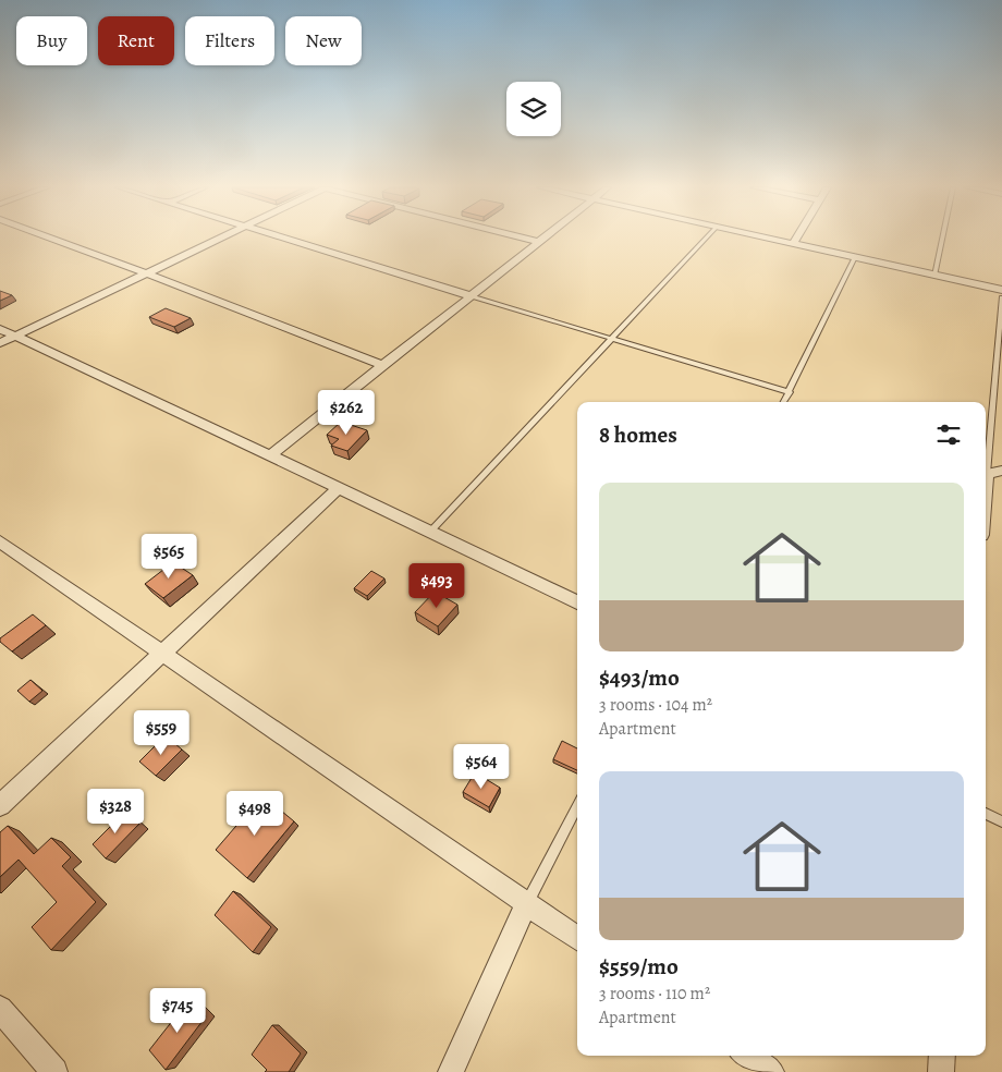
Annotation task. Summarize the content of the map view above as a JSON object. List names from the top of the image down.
{
  "page": {
    "chip": [
      "Buy",
      "Rent",
      "Filters",
      "New"
    ],
    "price": [
      "$262",
      "$565",
      "$493",
      "$559",
      "$564",
      "$328",
      "$498",
      "$745"
    ],
    "heading": "8 homes",
    "list": [
      {
        "name": "$493/mo",
        "note": "3 rooms · 104 m² · Apartment"
      },
      {
        "name": "$559/mo",
        "note": "3 rooms · 110 m² · Apartment"
      }
    ]
  }
}
